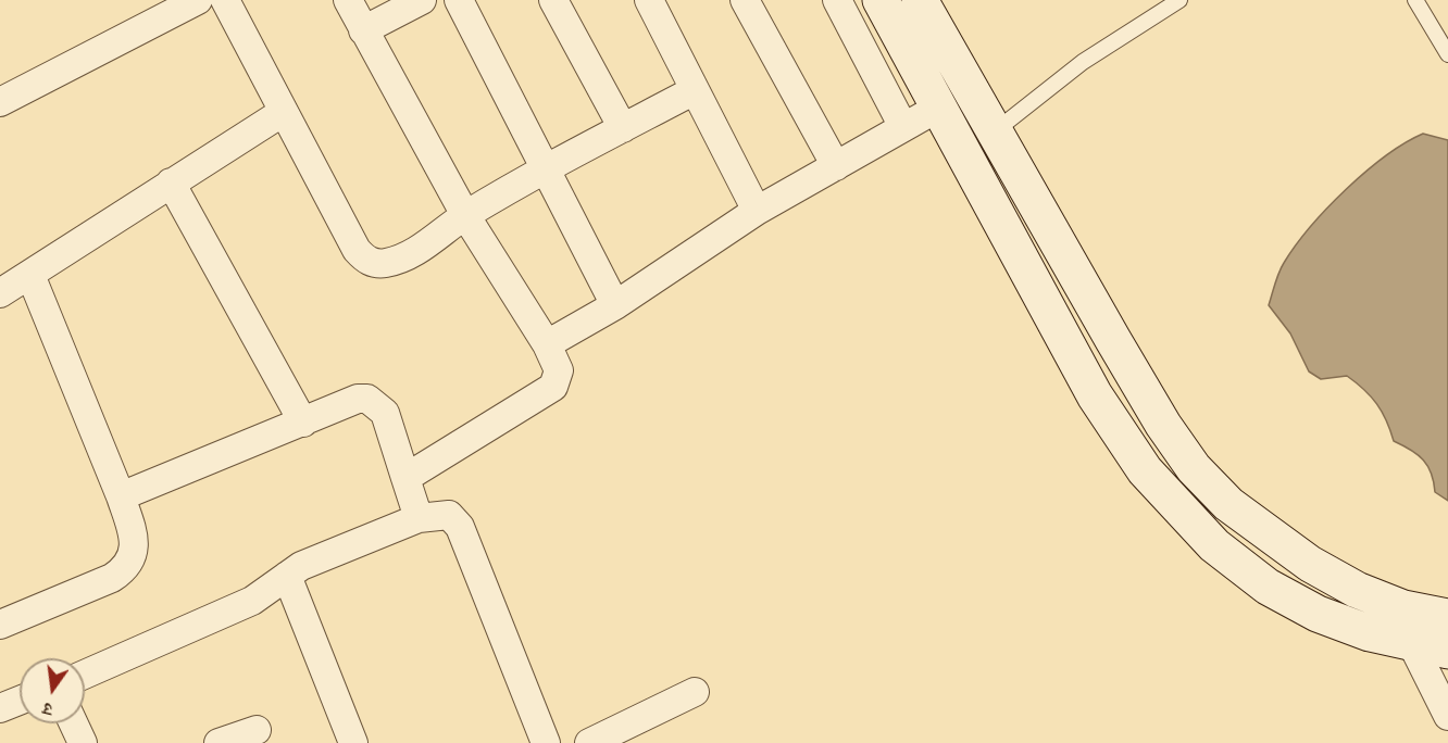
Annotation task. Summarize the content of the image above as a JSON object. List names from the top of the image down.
{
  "north": "bottom"
}
